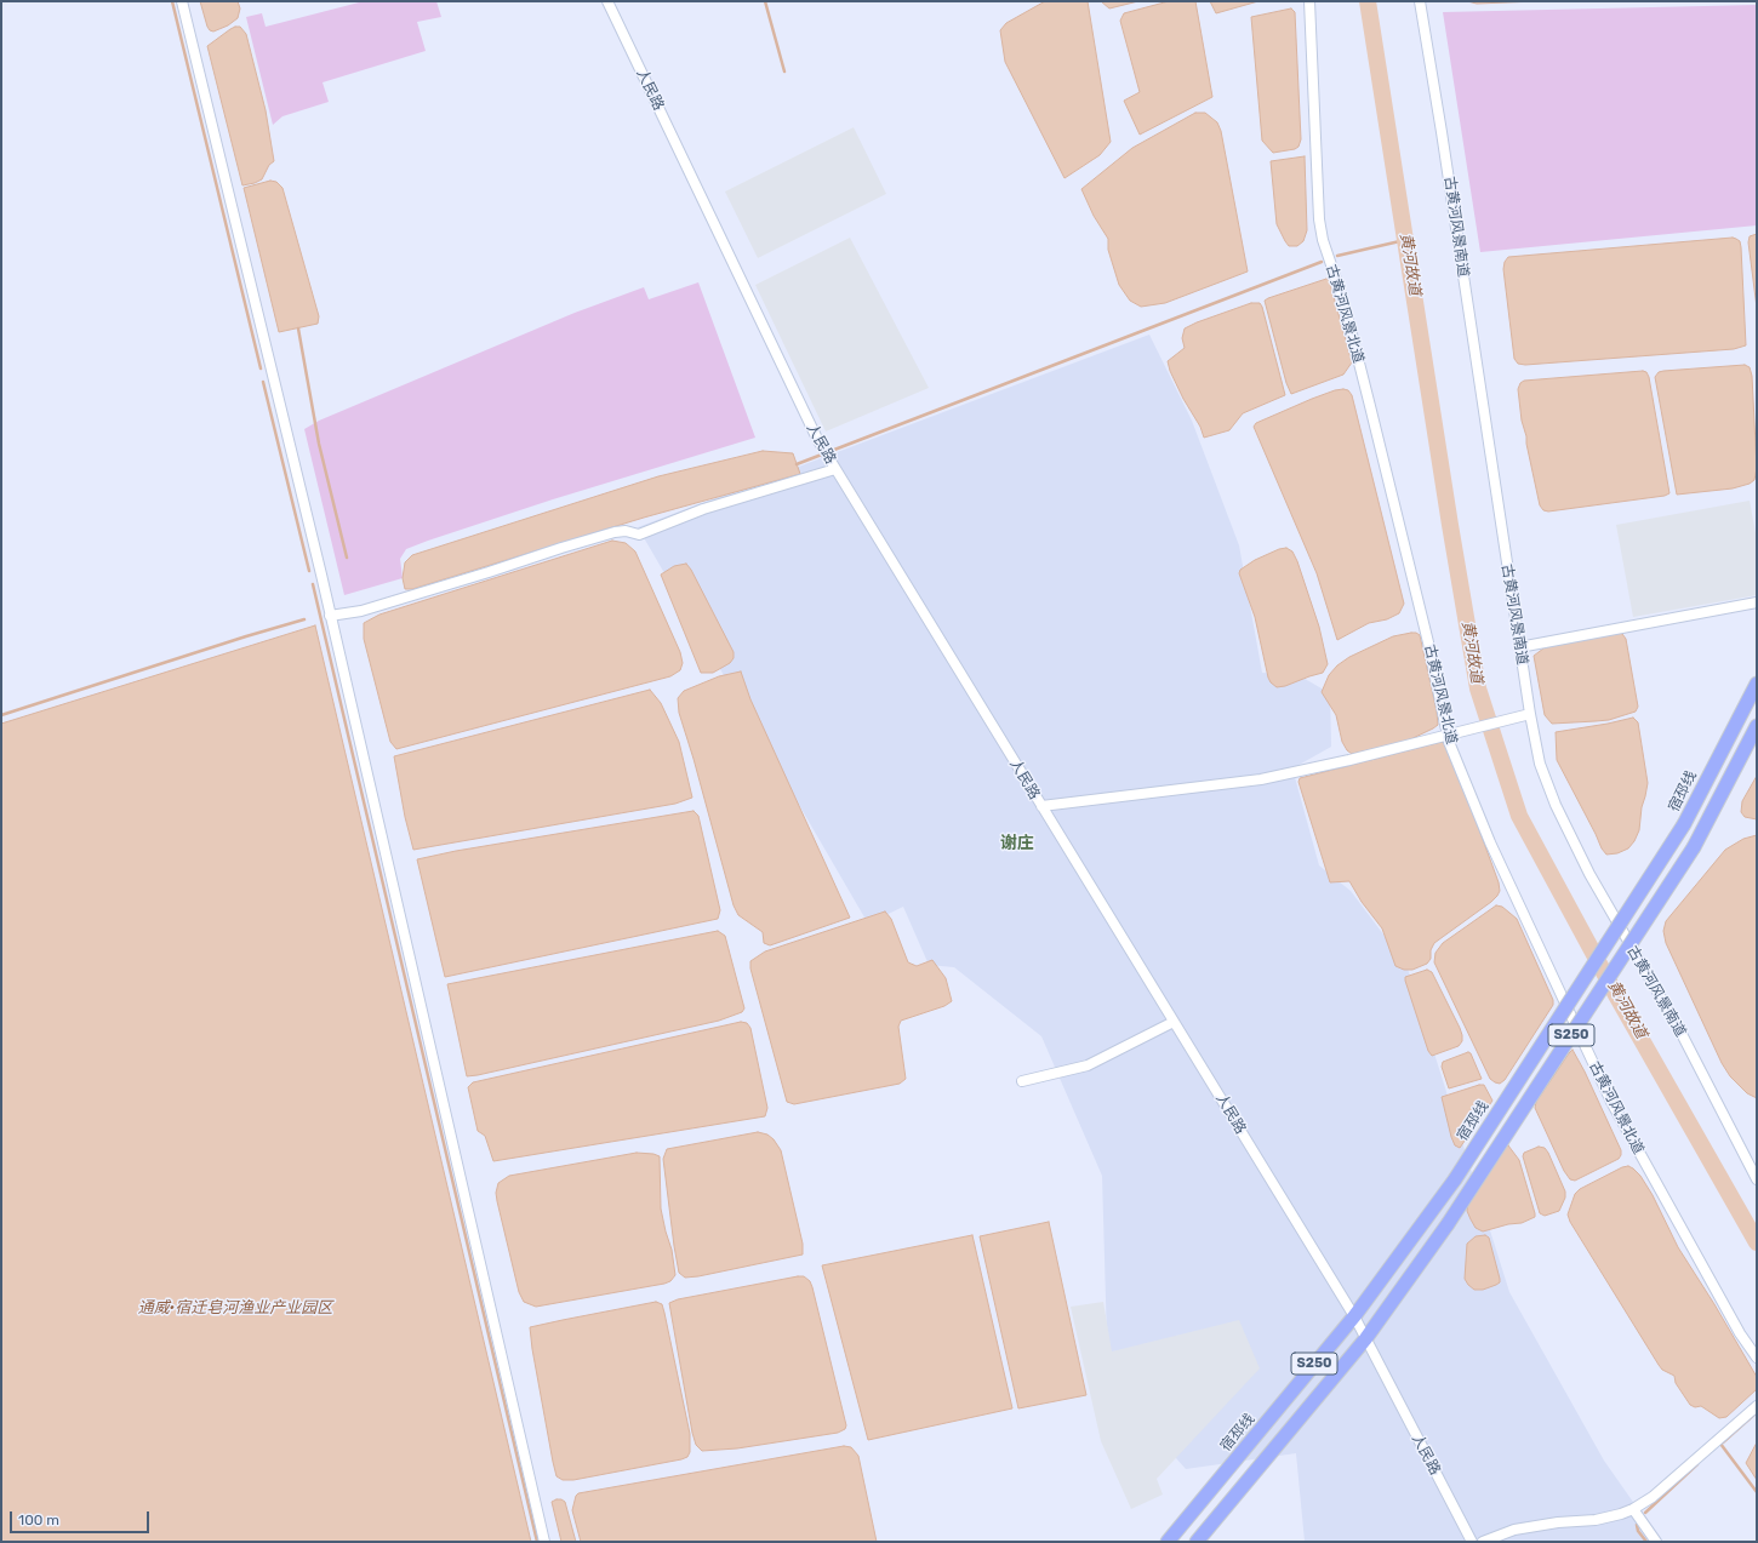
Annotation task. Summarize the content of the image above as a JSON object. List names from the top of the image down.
{
  "streets": {
    "main road": ["宿邳线", "S250"],
    "street": ["人民路", "古黄河风景南道", "古黄河风景北道"]
  },
  "crossings": [
    ["人民路", "宿邳线"],
    ["人民路", "S250"]
  ],
  "districts": ["谢庄"],
  "water": ["黄河故道", "通威·宿迁皂河渔业产业园区"],
  "scale_bar": "100 m"
}
